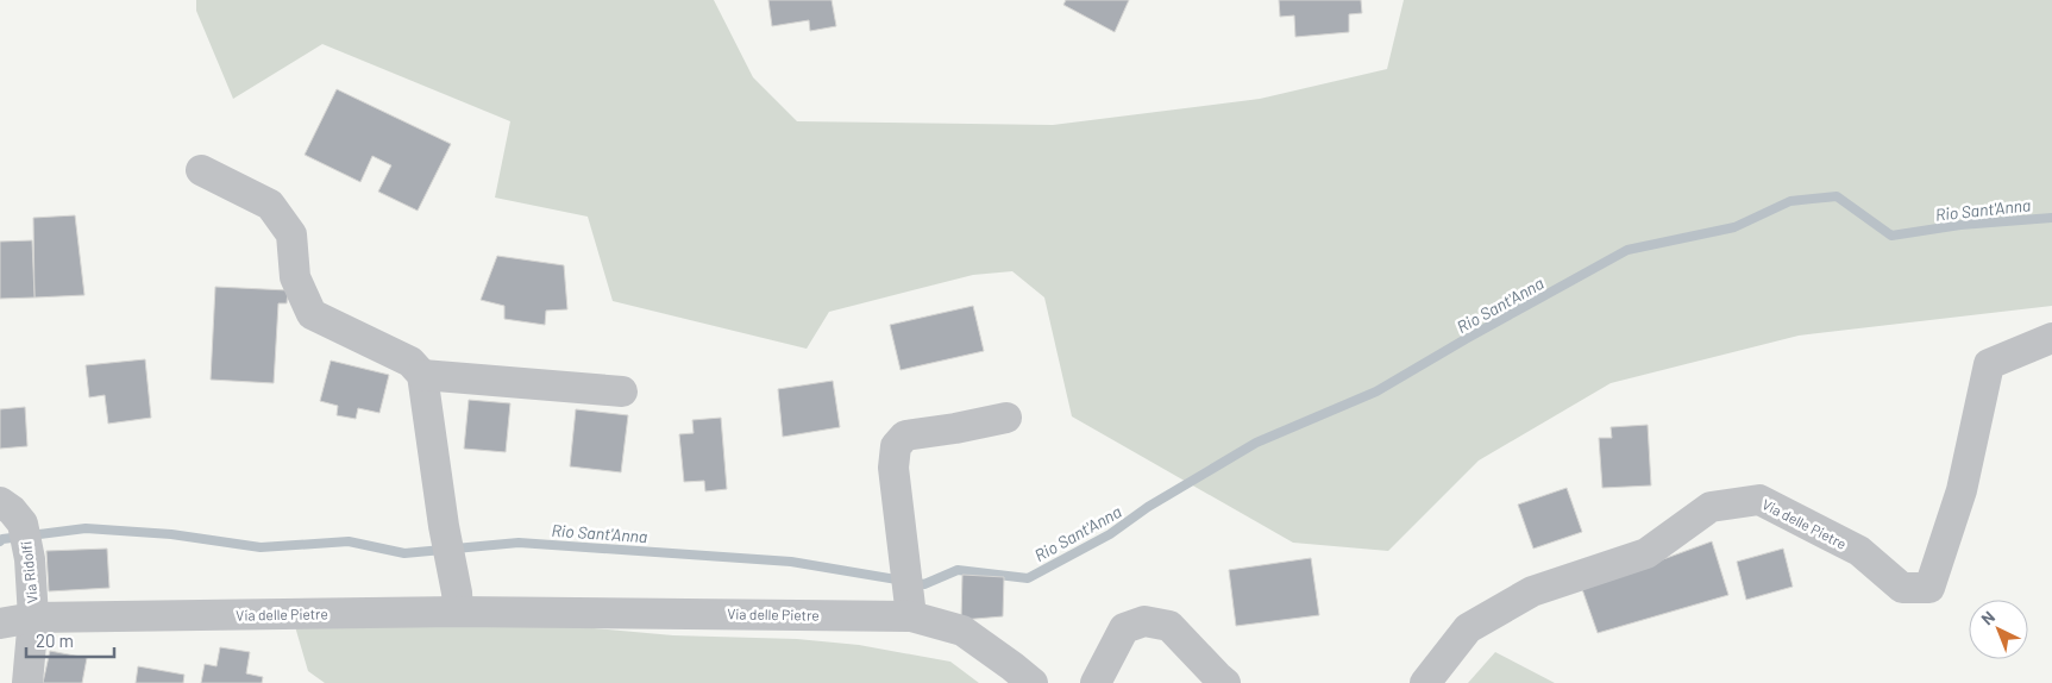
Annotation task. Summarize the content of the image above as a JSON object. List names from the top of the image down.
{
  "streets": {
    "street": ["Via delle Pietre", "Via Ridolfi"]
  },
  "crossings": [
    ["Via delle Pietre", "Via Ridolfi"]
  ],
  "water": ["Rio Sant'Anna"],
  "scale_bar": "20 m",
  "north": "top left"
}
